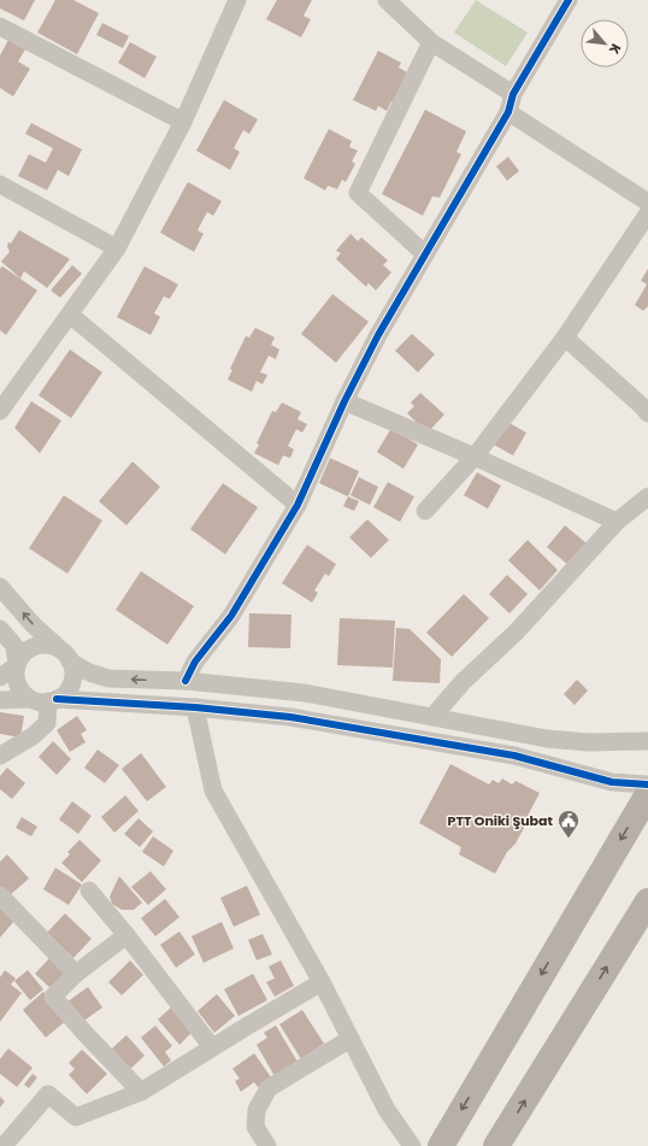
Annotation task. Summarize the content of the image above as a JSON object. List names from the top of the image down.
{
  "places": {
    "public building": ["PTT Oniki Şubat"]
  },
  "north": "bottom right"
}
